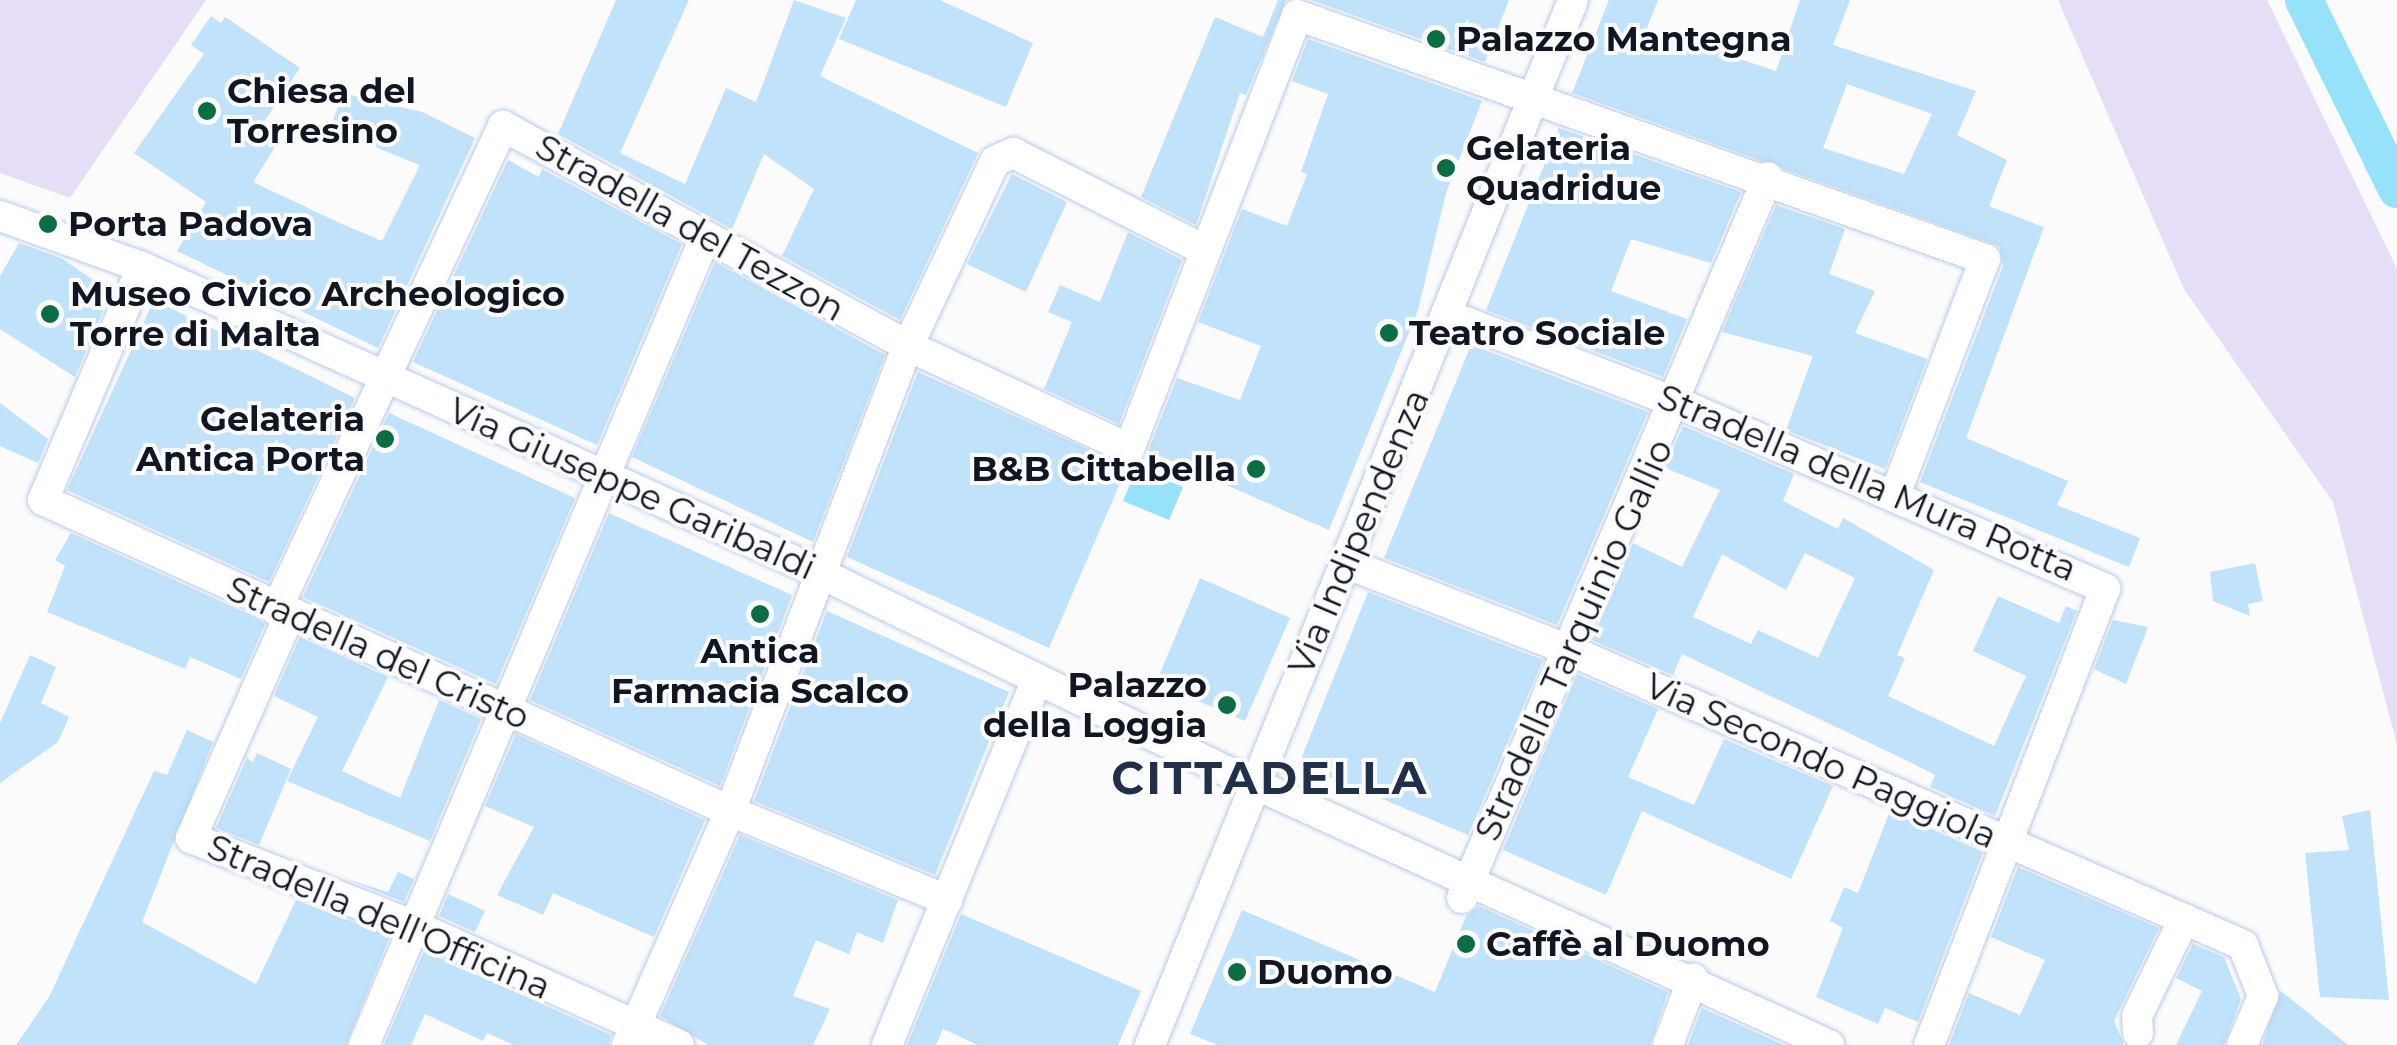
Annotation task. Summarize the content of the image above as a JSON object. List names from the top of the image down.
{
  "streets": {
    "street": [
      "Stradella del Tezzon",
      "Stradella della Mura Rotta",
      "Via Giuseppe Garibaldi",
      "Via Indipendenza",
      "Stradella Tarquinio Gallio",
      "Stradella del Cristo",
      "Via Secondo Paggiola",
      "Stradella dell'Officina"
    ]
  },
  "crossings": [
    ["Stradella del Tezzon", "Via Giuseppe Garibaldi"],
    ["Stradella della Mura Rotta", "Via Indipendenza"],
    ["Stradella della Mura Rotta", "Stradella Tarquinio Gallio"],
    ["Stradella della Mura Rotta", "Via Secondo Paggiola"],
    ["Via Giuseppe Garibaldi", "Via Indipendenza"],
    ["Via Giuseppe Garibaldi", "Stradella Tarquinio Gallio"],
    ["Via Giuseppe Garibaldi", "Stradella del Cristo"],
    ["Via Indipendenza", "Via Secondo Paggiola"],
    ["Stradella Tarquinio Gallio", "Via Secondo Paggiola"],
    ["Stradella del Cristo", "Stradella dell'Officina"]
  ],
  "districts": ["CITTADELLA"],
  "places": [
    "Palazzo Mantegna",
    "Chiesa del Torresino",
    "Gelateria Quadridue",
    "Porta Padova",
    "Museo Civico Archeologico Torre di Malta",
    "Teatro Sociale",
    "Gelateria Antica Porta",
    "B&B Cittabella",
    "Antica Farmacia Scalco",
    "Palazzo della Loggia",
    "Caffè al Duomo",
    "Duomo"
  ]
}
